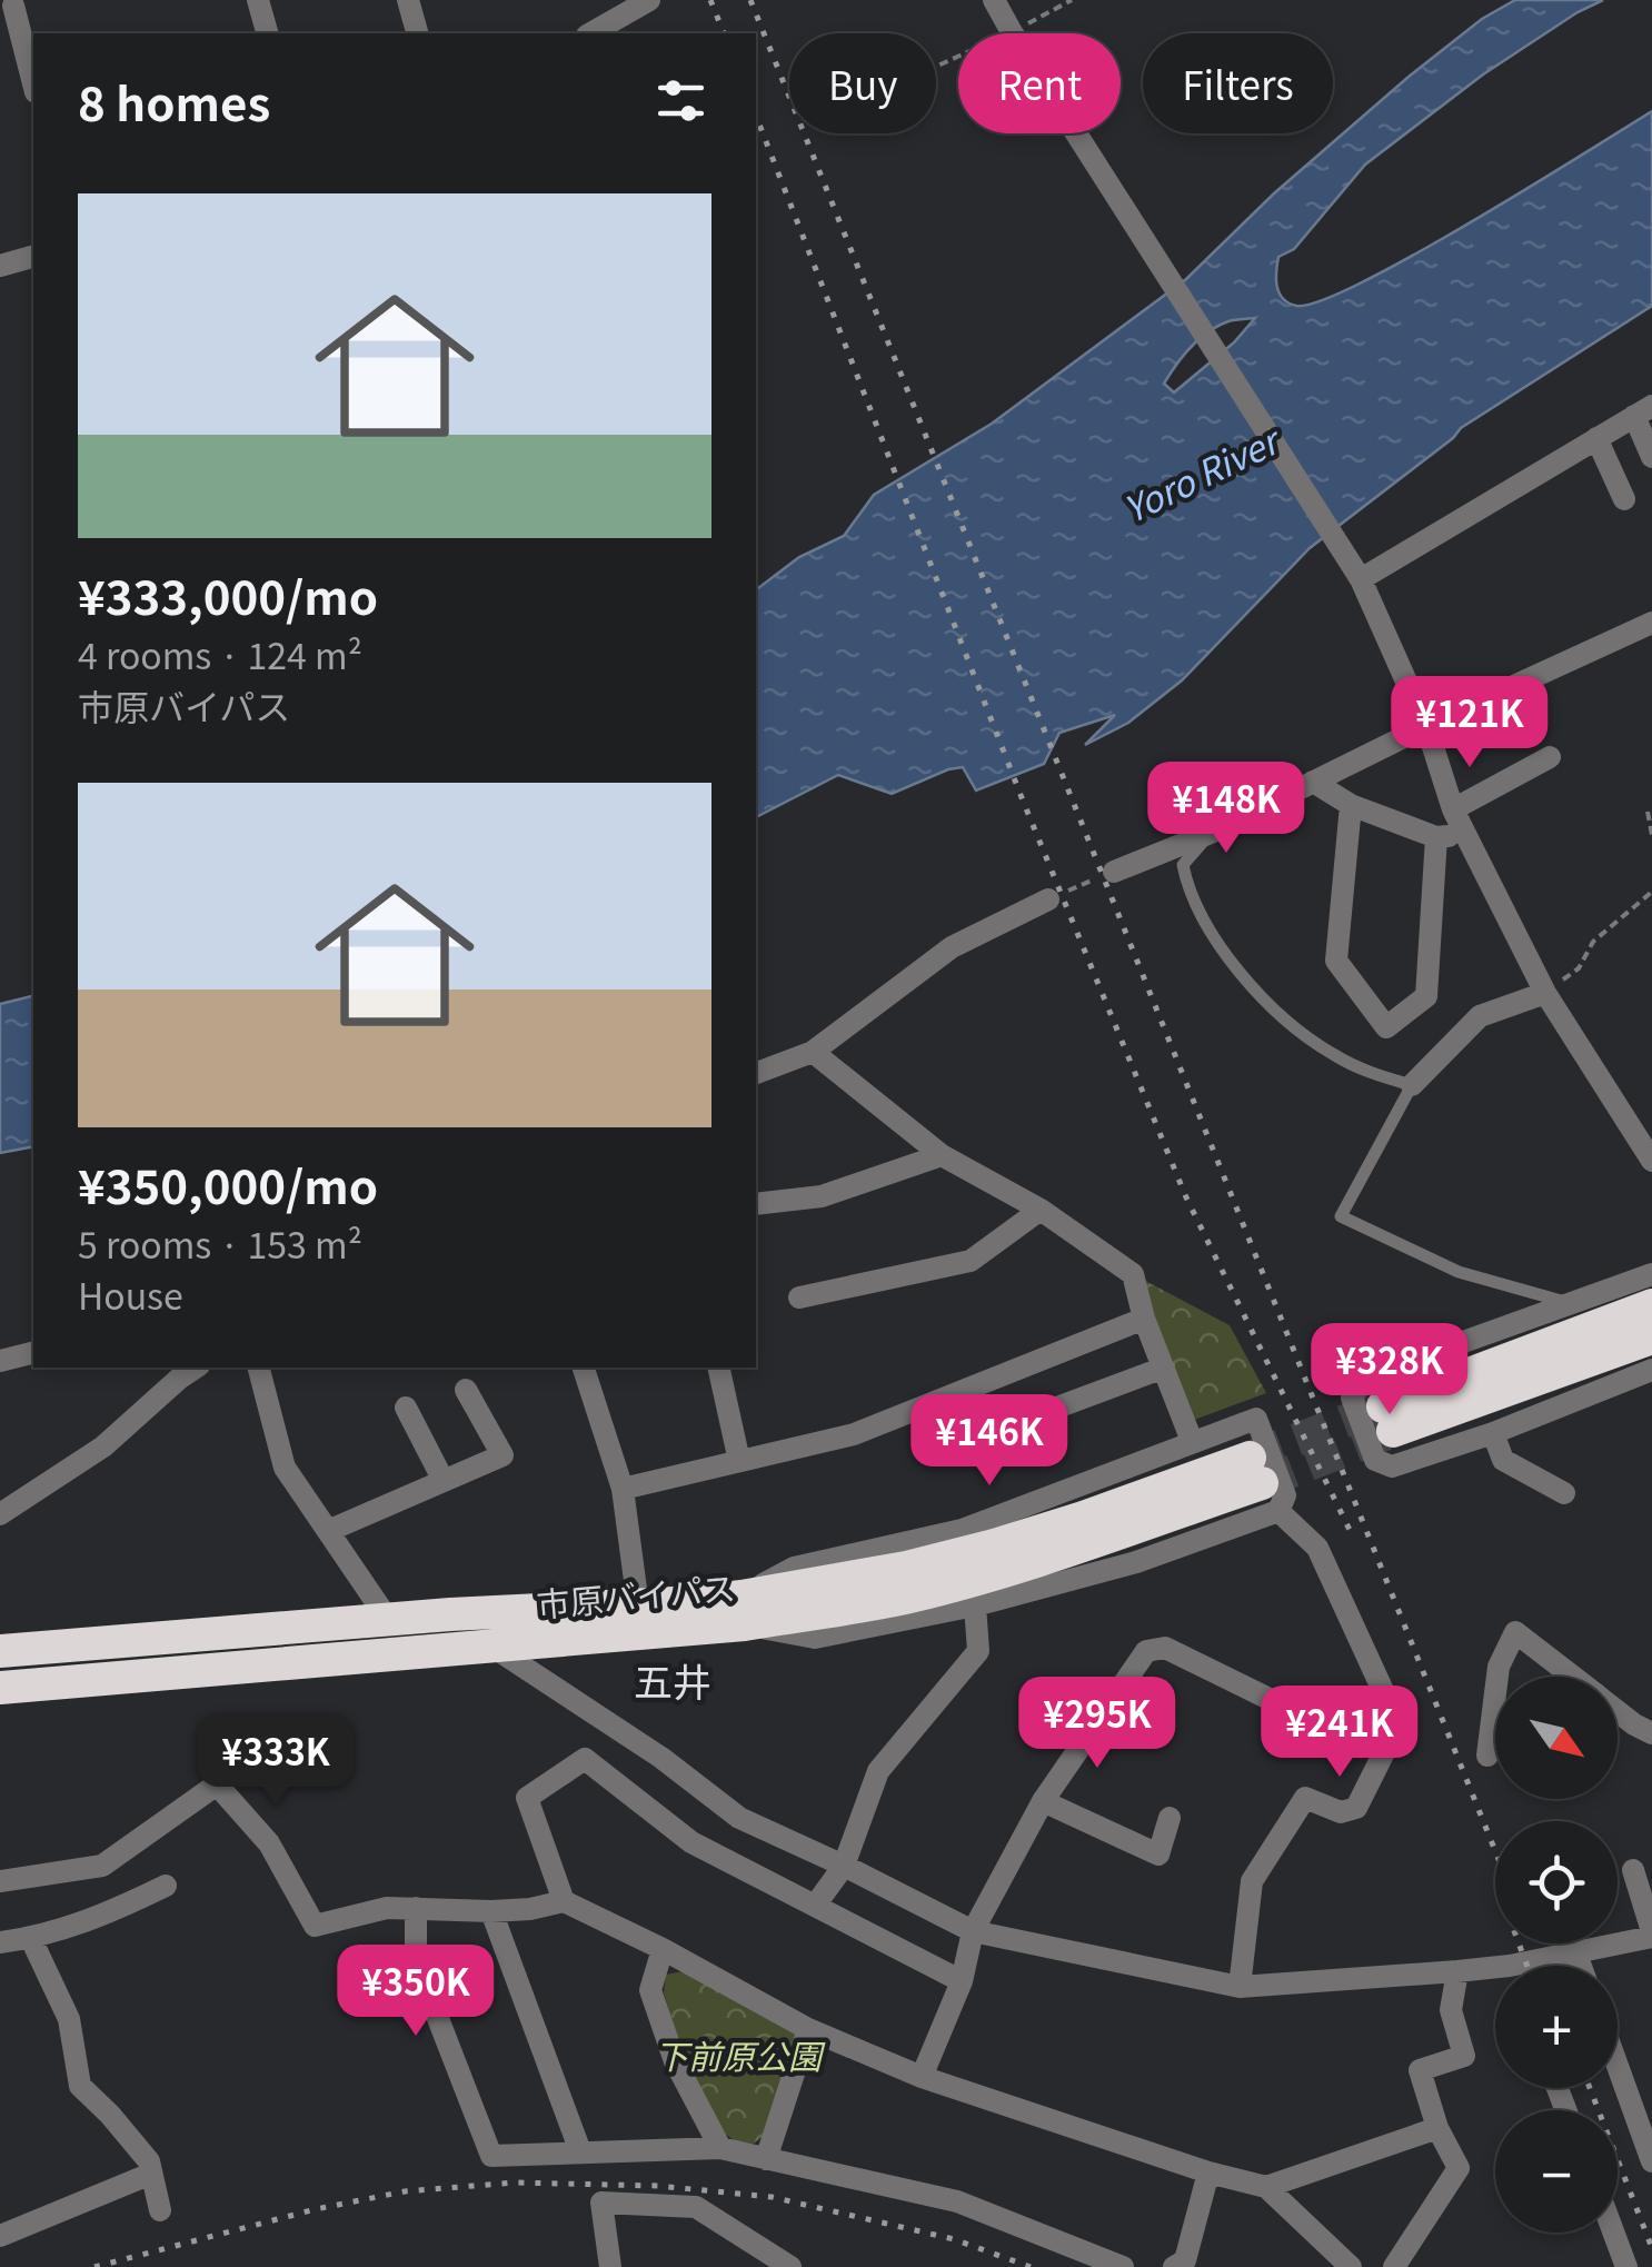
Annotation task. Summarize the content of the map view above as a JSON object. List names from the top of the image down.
{
  "streets": {
    "highway": ["市原バイパス"]
  },
  "districts": ["五井"],
  "water": ["Yoro River"],
  "parks": ["下前原公園"],
  "north": "bottom right",
  "page": {
    "chip": ["Buy", "Rent", "Filters"],
    "heading": "8 homes",
    "list": [
      {
        "name": "¥333,000/mo",
        "note": "4 rooms · 124 m² · 市原バイパス"
      },
      {
        "name": "¥350,000/mo",
        "note": "5 rooms · 153 m² · House"
      }
    ],
    "price": [
      "¥121K",
      "¥148K",
      "¥328K",
      "¥146K",
      "¥295K",
      "¥241K",
      "¥333K",
      "¥350K"
    ],
    "map_buttons": ["+", "−"]
  }
}
